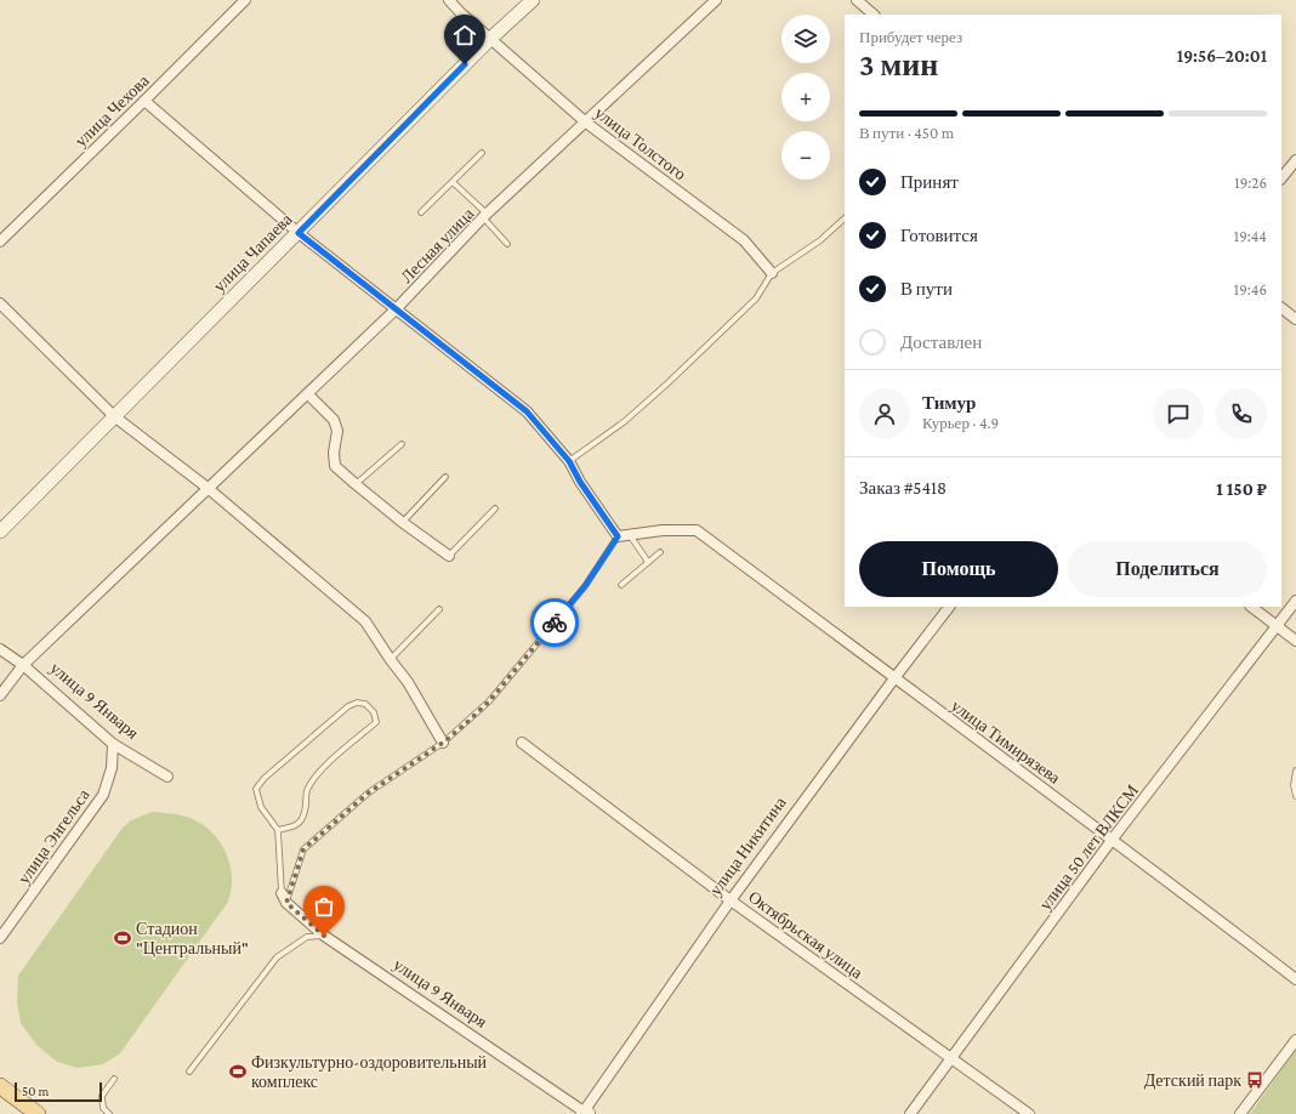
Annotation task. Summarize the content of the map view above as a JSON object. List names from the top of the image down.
{
  "streets": {
    "street": [
      "улица Чехова",
      "улица Толстого",
      "Лесная улица",
      "улица Чапаева",
      "улица 9 Января",
      "улица Тимирязева",
      "улица Энгельса",
      "улица Никитина",
      "улица 50 лет ВЛКСМ",
      "Октябрьская улица"
    ]
  },
  "crossings": [
    ["улица Толстого", "Лесная улица"],
    ["улица Толстого", "улица Чапаева"],
    ["Лесная улица", "улица 9 Января"],
    ["улица 9 Января", "улица Энгельса"],
    ["улица 9 Января", "улица Никитина"],
    ["улица Тимирязева", "улица Никитина"],
    ["улица Тимирязева", "улица 50 лет ВЛКСМ"],
    ["улица Никитина", "Октябрьская улица"],
    ["улица 50 лет ВЛКСМ", "Октябрьская улица"]
  ],
  "places": {
    "sports": ["Стадион \"Центральный\"", "Физкультурно-оздоровительный комплекс"],
    "bus stop": ["Детский парк"]
  },
  "scale_bar": "50 m",
  "page": {
    "map_buttons": ["+", "−"],
    "heading": ["3 мин", "Прибудет через", "19:56–20:01"],
    "panel": [
      "Тимур",
      "Курьер · 4.9",
      "Заказ #5418",
      "1 150 ₽"
    ],
    "bar": "В пути · 450 m",
    "list": [
      ["Принят", "19:26"],
      ["Готовится", "19:44"],
      ["В пути", "19:46"],
      "Доставлен"
    ],
    "buttons": ["Помощь", "Поделиться"],
    "scale": "50 m"
  }
}
